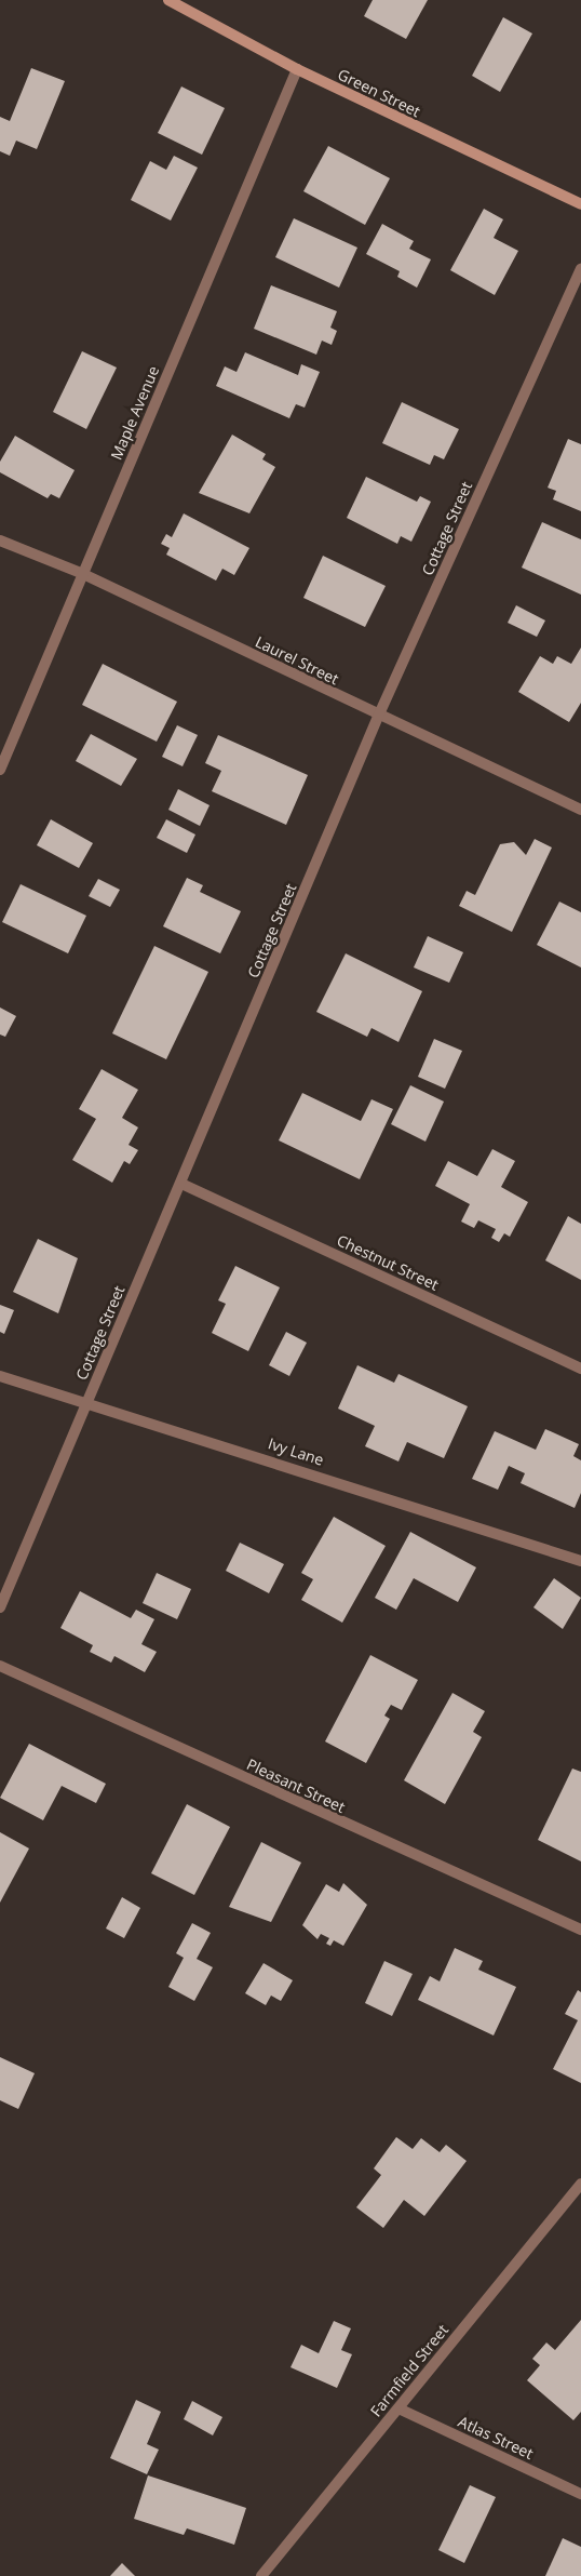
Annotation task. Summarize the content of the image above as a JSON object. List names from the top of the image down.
{
  "streets": {
    "main road": ["Green Street"],
    "street": [
      "Maple Avenue",
      "Cottage Street",
      "Laurel Street",
      "Chestnut Street",
      "Ivy Lane",
      "Pleasant Street",
      "Farmfield Street",
      "Atlas Street"
    ]
  },
  "crossings": [
    ["Green Street", "Maple Avenue"],
    ["Maple Avenue", "Laurel Street"],
    ["Cottage Street", "Laurel Street"],
    ["Cottage Street", "Chestnut Street"],
    ["Cottage Street", "Ivy Lane"],
    ["Farmfield Street", "Atlas Street"]
  ]
}
